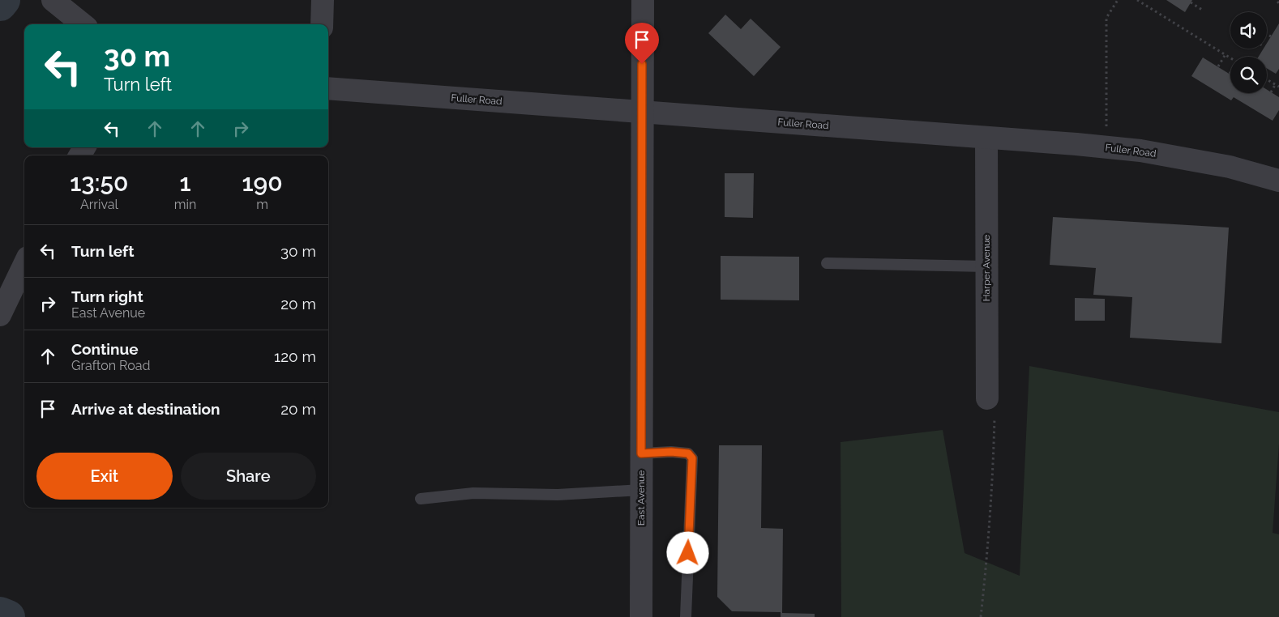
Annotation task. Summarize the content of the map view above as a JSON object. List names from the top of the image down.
{
  "streets": {
    "street": ["Fuller Road", "Harper Avenue", "East Avenue"]
  },
  "crossings": [
    ["Fuller Road", "Harper Avenue"],
    ["Fuller Road", "East Avenue"]
  ],
  "page": {
    "turn": ["30 m", "Turn left"],
    "eta": [
      "13:50",
      "Arrival",
      "1",
      "min",
      "190",
      "m"
    ],
    "list": [
      {
        "name": "Turn left",
        "value": "30 m"
      },
      {
        "name": "Turn right",
        "note": "East Avenue",
        "value": "20 m"
      },
      {
        "name": "Continue",
        "note": "Grafton Road",
        "value": "120 m"
      },
      {
        "name": "Arrive at destination",
        "value": "20 m"
      }
    ],
    "buttons": ["Exit", "Share"]
  }
}
